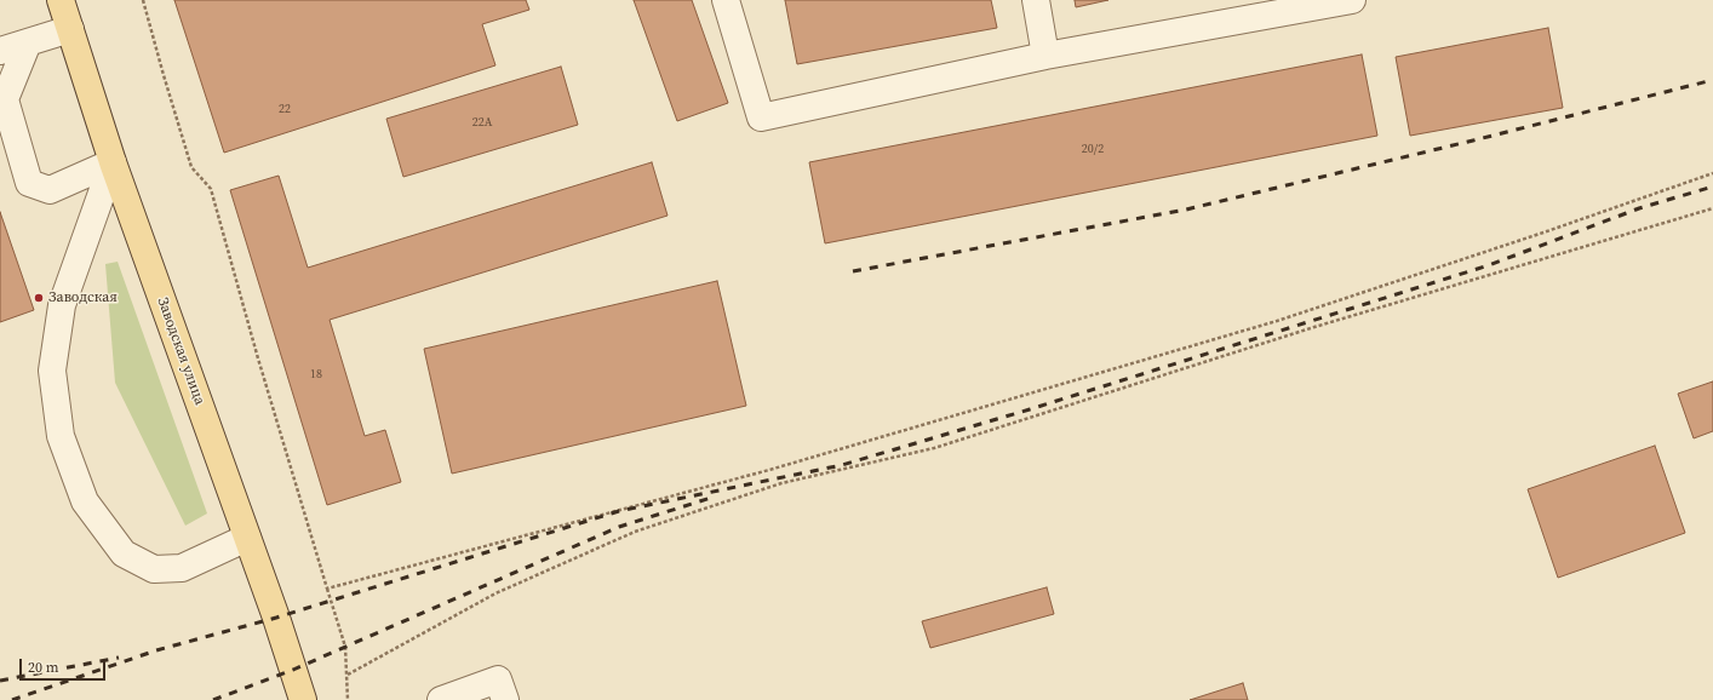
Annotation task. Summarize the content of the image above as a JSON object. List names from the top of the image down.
{
  "streets": {
    "main road": ["Заводская улица"]
  },
  "places": ["Заводская"],
  "house_numbers": [
    "22",
    "22А",
    "20/2",
    "18"
  ],
  "scale_bar": "20 m"
}
